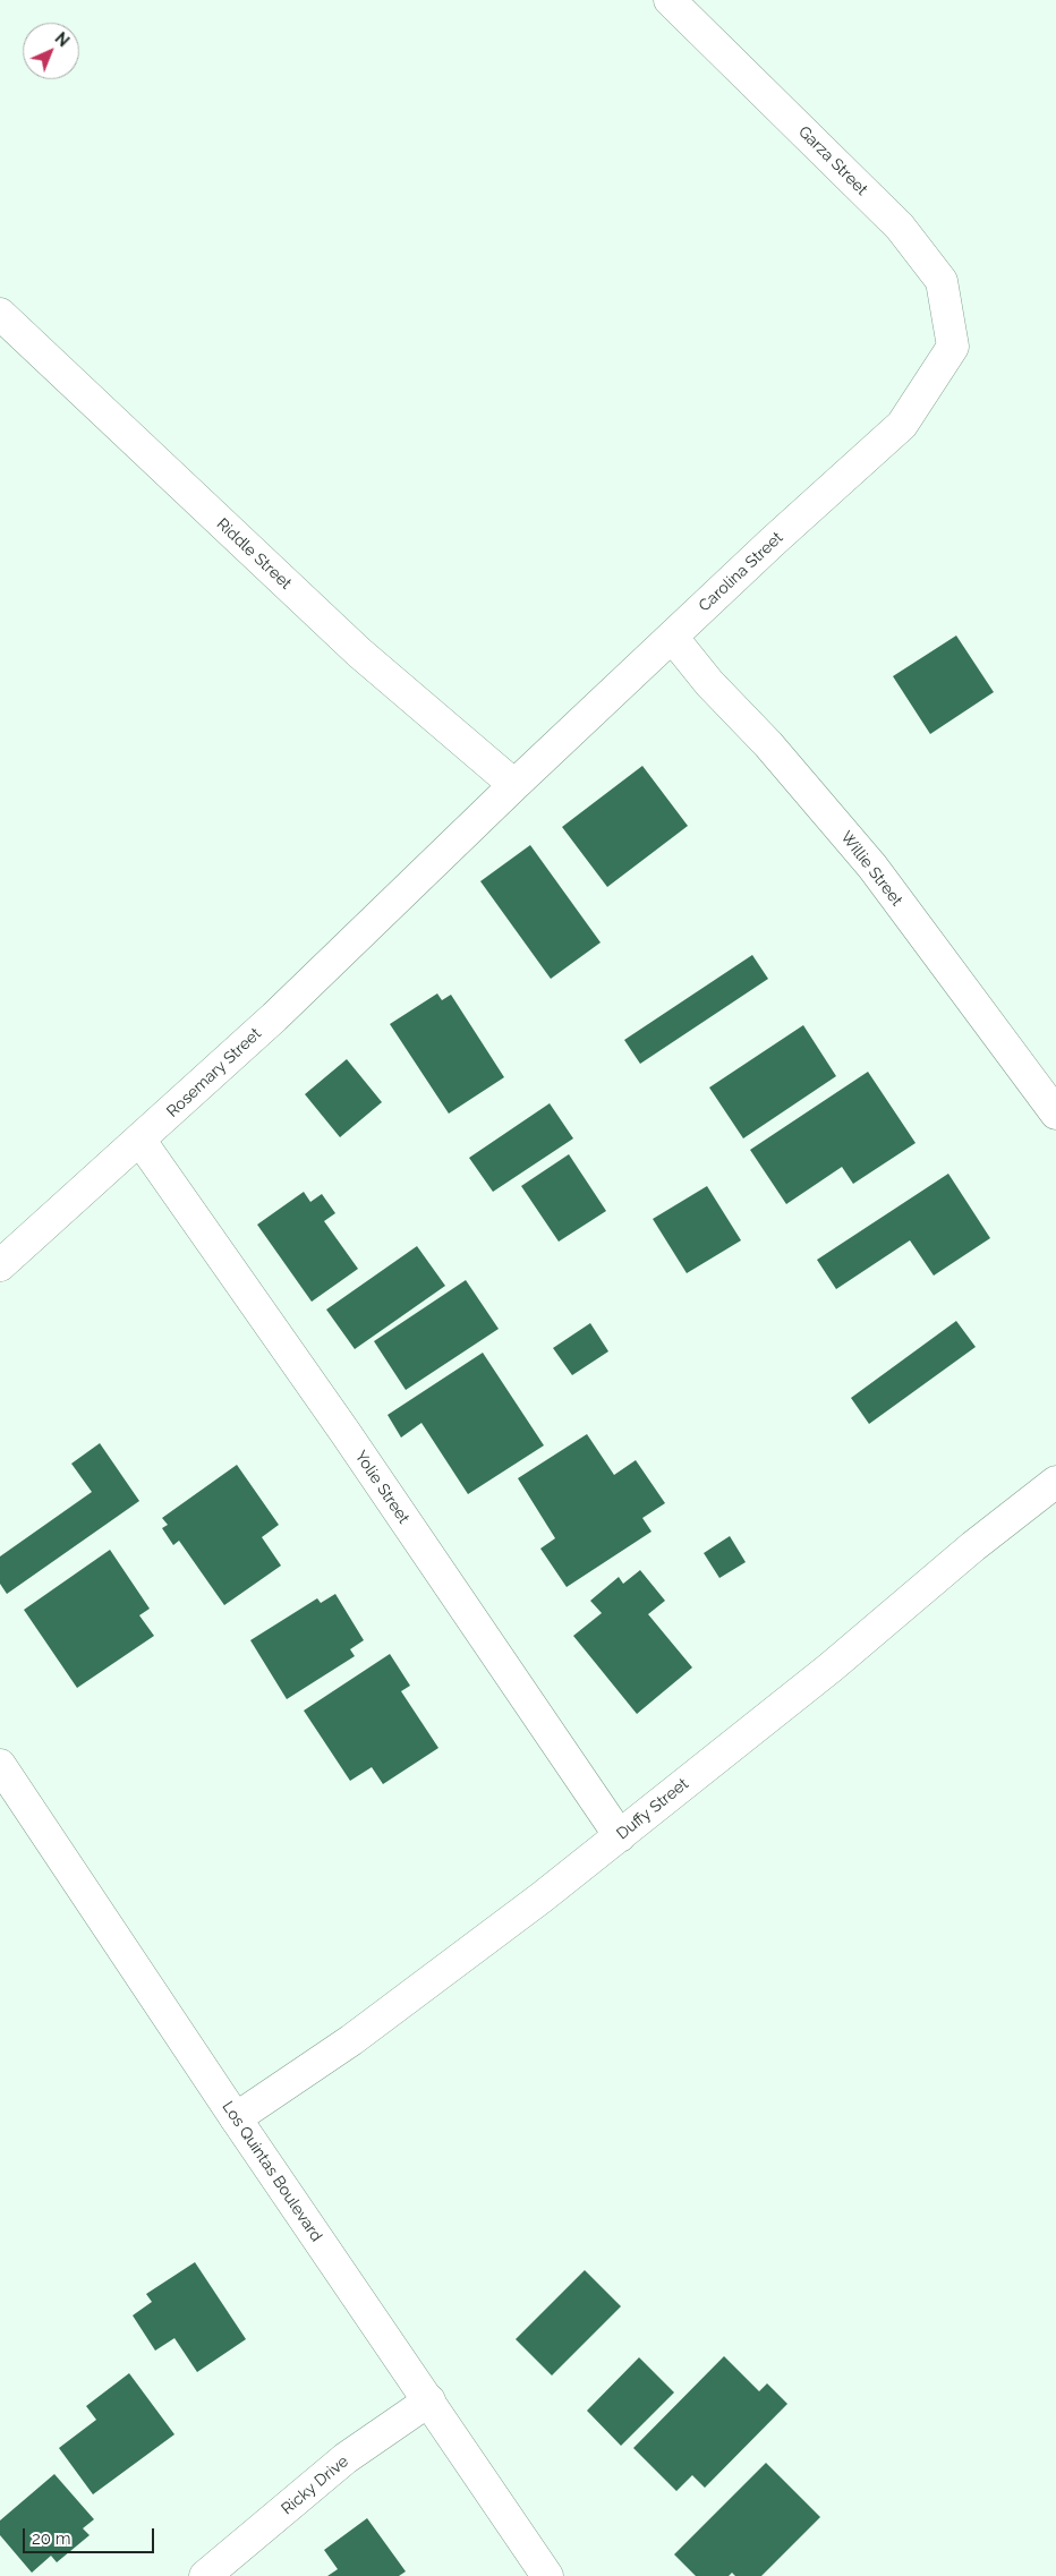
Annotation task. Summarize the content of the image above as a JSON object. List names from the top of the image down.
{
  "streets": {
    "street": [
      "Garza Street",
      "Riddle Street",
      "Carolina Street",
      "Willie Street",
      "Rosemary Street",
      "Yolie Street",
      "Duffy Street",
      "Los Quintas Boulevard",
      "Ricky Drive"
    ]
  },
  "crossings": [
    ["Garza Street", "Carolina Street"],
    ["Riddle Street", "Carolina Street"],
    ["Riddle Street", "Rosemary Street"],
    ["Carolina Street", "Willie Street"],
    ["Carolina Street", "Rosemary Street"],
    ["Rosemary Street", "Yolie Street"],
    ["Yolie Street", "Duffy Street"],
    ["Duffy Street", "Los Quintas Boulevard"],
    ["Los Quintas Boulevard", "Ricky Drive"]
  ],
  "scale_bar": "20 m",
  "north": "top right"
}
